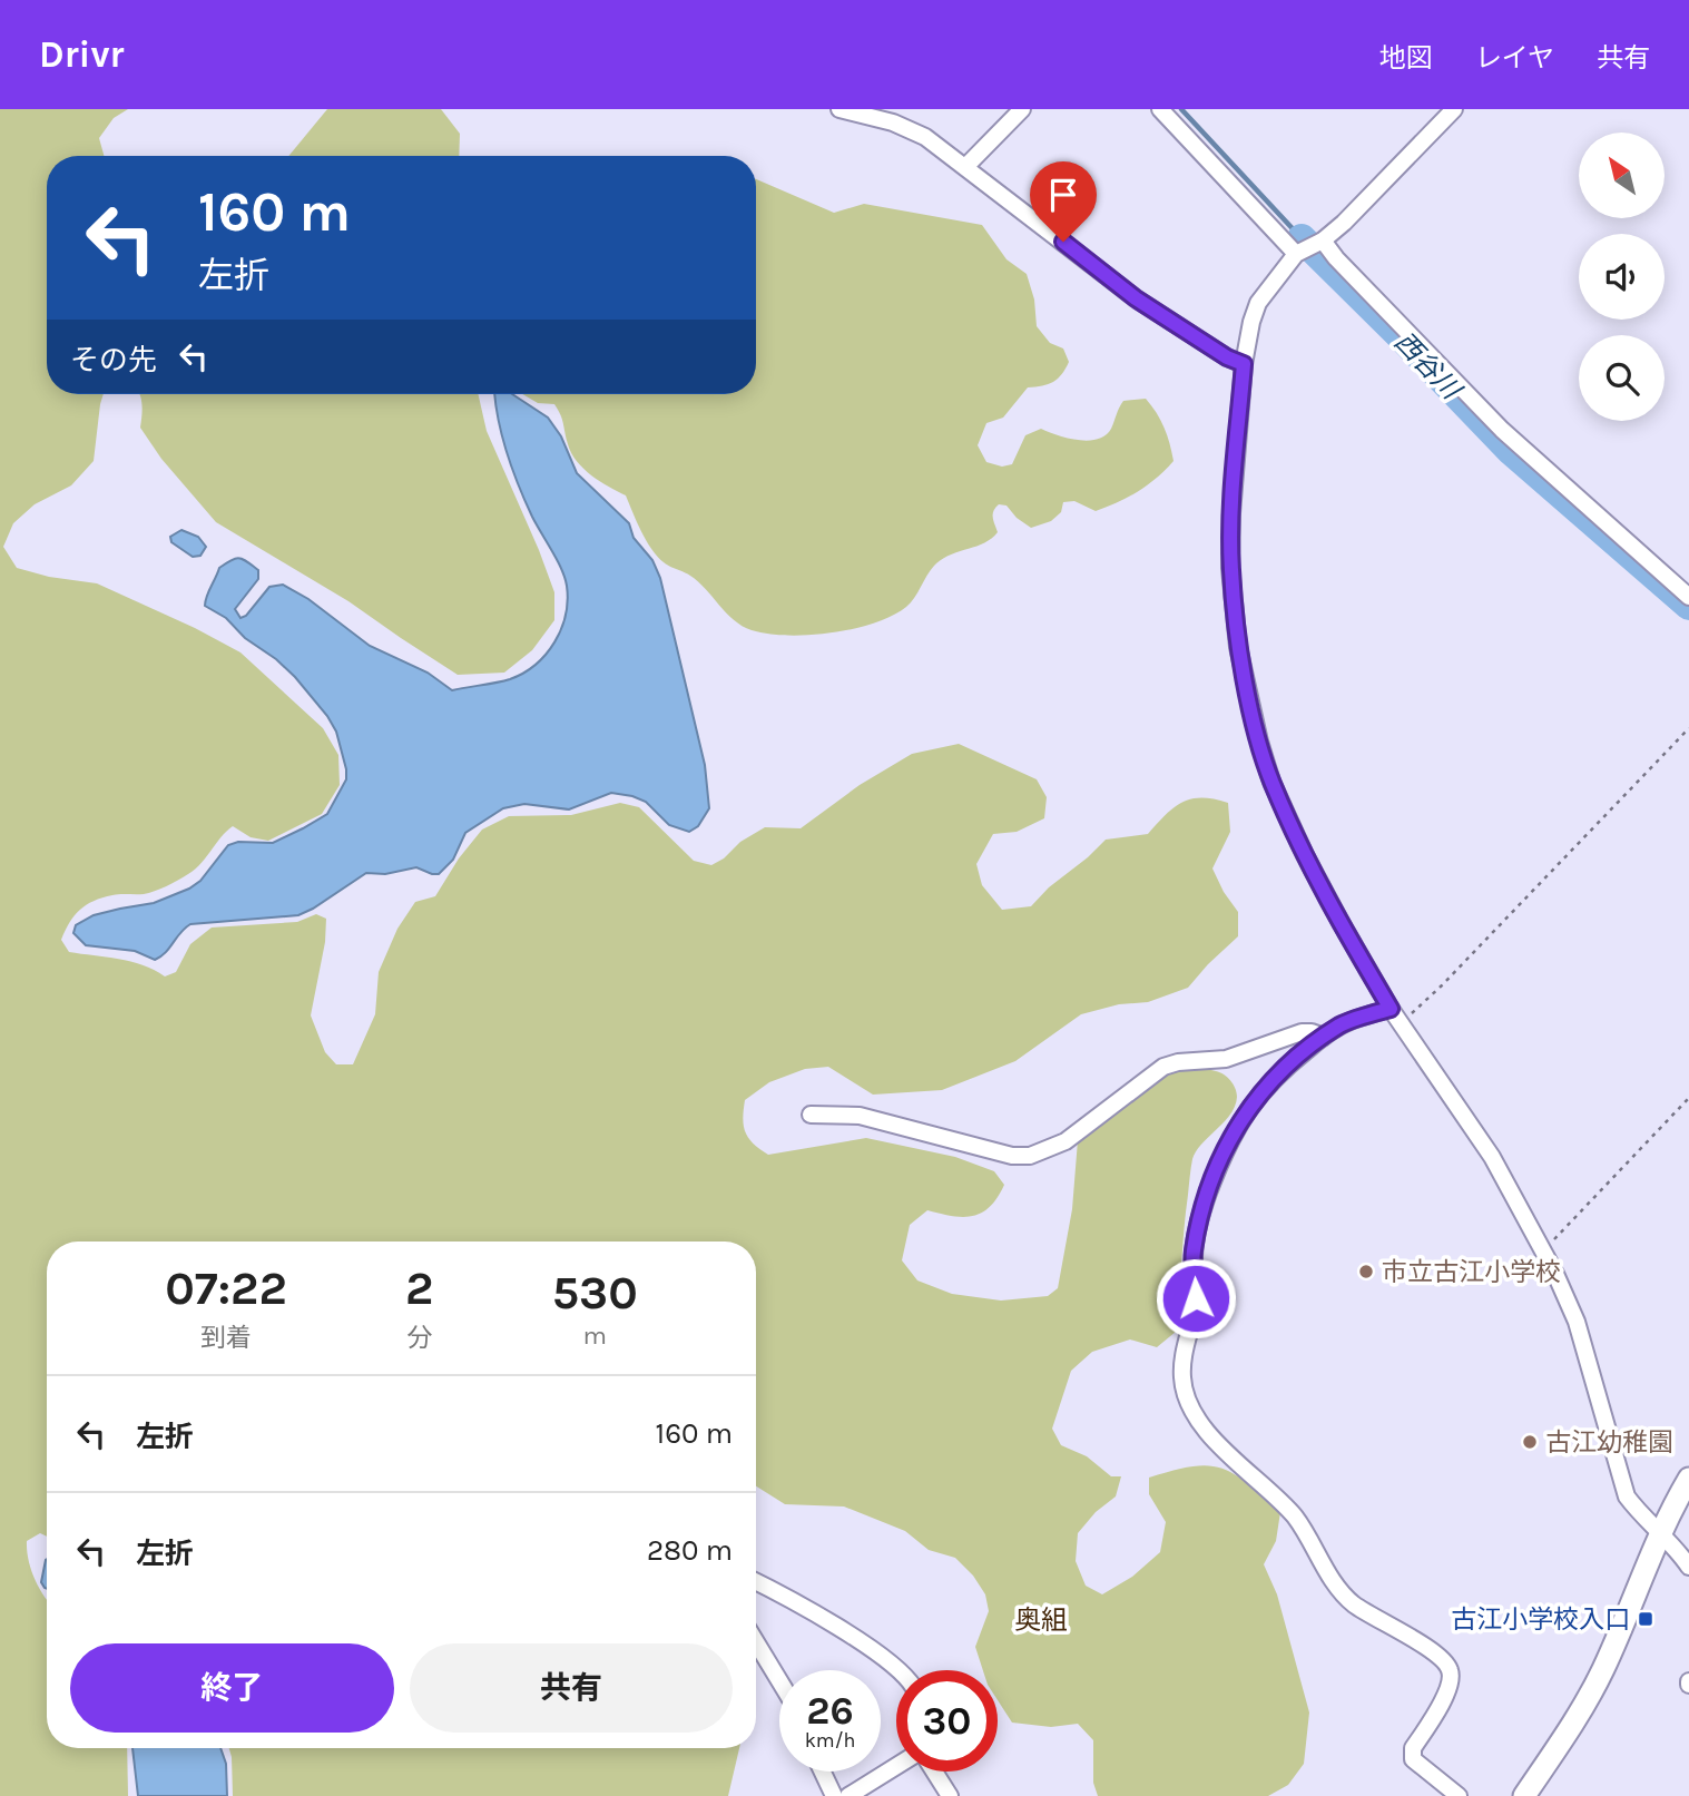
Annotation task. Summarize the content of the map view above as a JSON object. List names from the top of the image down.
{
  "districts": ["奥組"],
  "water": ["西谷川"],
  "places": {
    "other": ["市立古江小学校", "古江幼稚園"],
    "transit": ["古江小学校入口"]
  },
  "north": "top left",
  "page": {
    "header": "Drivr",
    "nav": ["地図", "レイヤ", "共有"],
    "turn": ["160 m", "左折"],
    "then": "その先",
    "eta": [
      "07:22",
      "到着",
      "2",
      "分",
      "530",
      "m"
    ],
    "list": [
      {
        "name": "左折",
        "value": "160 m"
      },
      {
        "name": "左折",
        "value": "280 m"
      }
    ],
    "buttons": ["終了", "共有"],
    "speed": "26 km/h",
    "limit": "30"
  }
}
